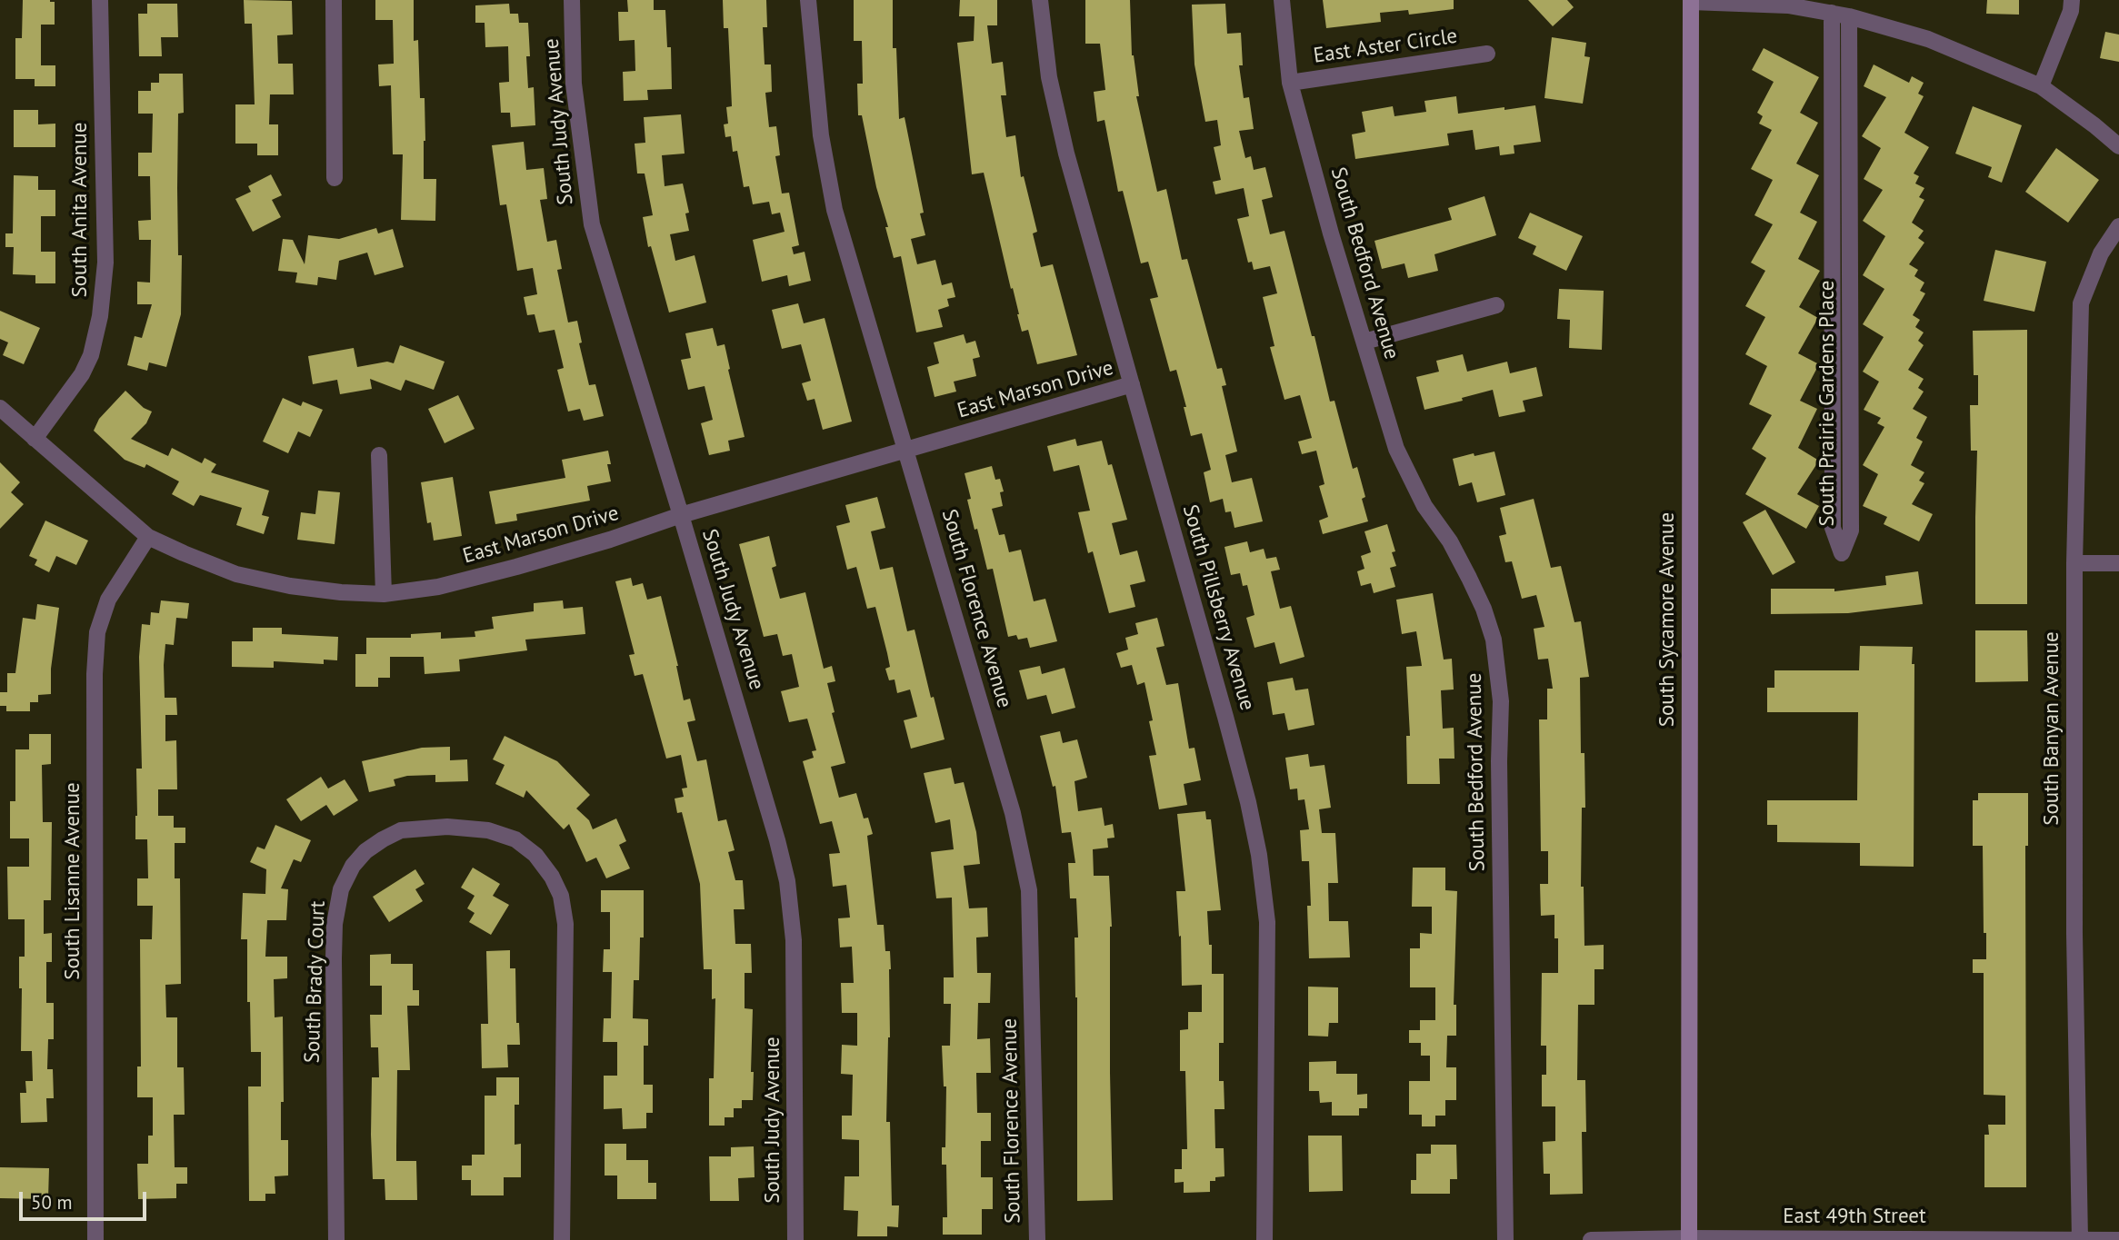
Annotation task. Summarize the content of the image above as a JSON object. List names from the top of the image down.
{
  "streets": {
    "main road": ["South Sycamore Avenue"],
    "street": [
      "East Aster Circle",
      "South Judy Avenue",
      "South Anita Avenue",
      "South Bedford Avenue",
      "East Marson Drive",
      "South Prairie Gardens Place",
      "South Pillsberry Avenue",
      "South Florence Avenue",
      "South Banyan Avenue",
      "South Lisanne Avenue",
      "South Brady Court",
      "East 49th Street"
    ]
  },
  "crossings": [
    ["East Aster Circle", "South Bedford Avenue"],
    ["South Judy Avenue", "East Marson Drive"],
    ["South Anita Avenue", "East Marson Drive"],
    ["East Marson Drive", "South Pillsberry Avenue"],
    ["East Marson Drive", "South Florence Avenue"],
    ["East Marson Drive", "South Lisanne Avenue"],
    ["South Sycamore Avenue", "East 49th Street"],
    ["South Banyan Avenue", "East 49th Street"]
  ],
  "scale_bar": "50 m"
}
